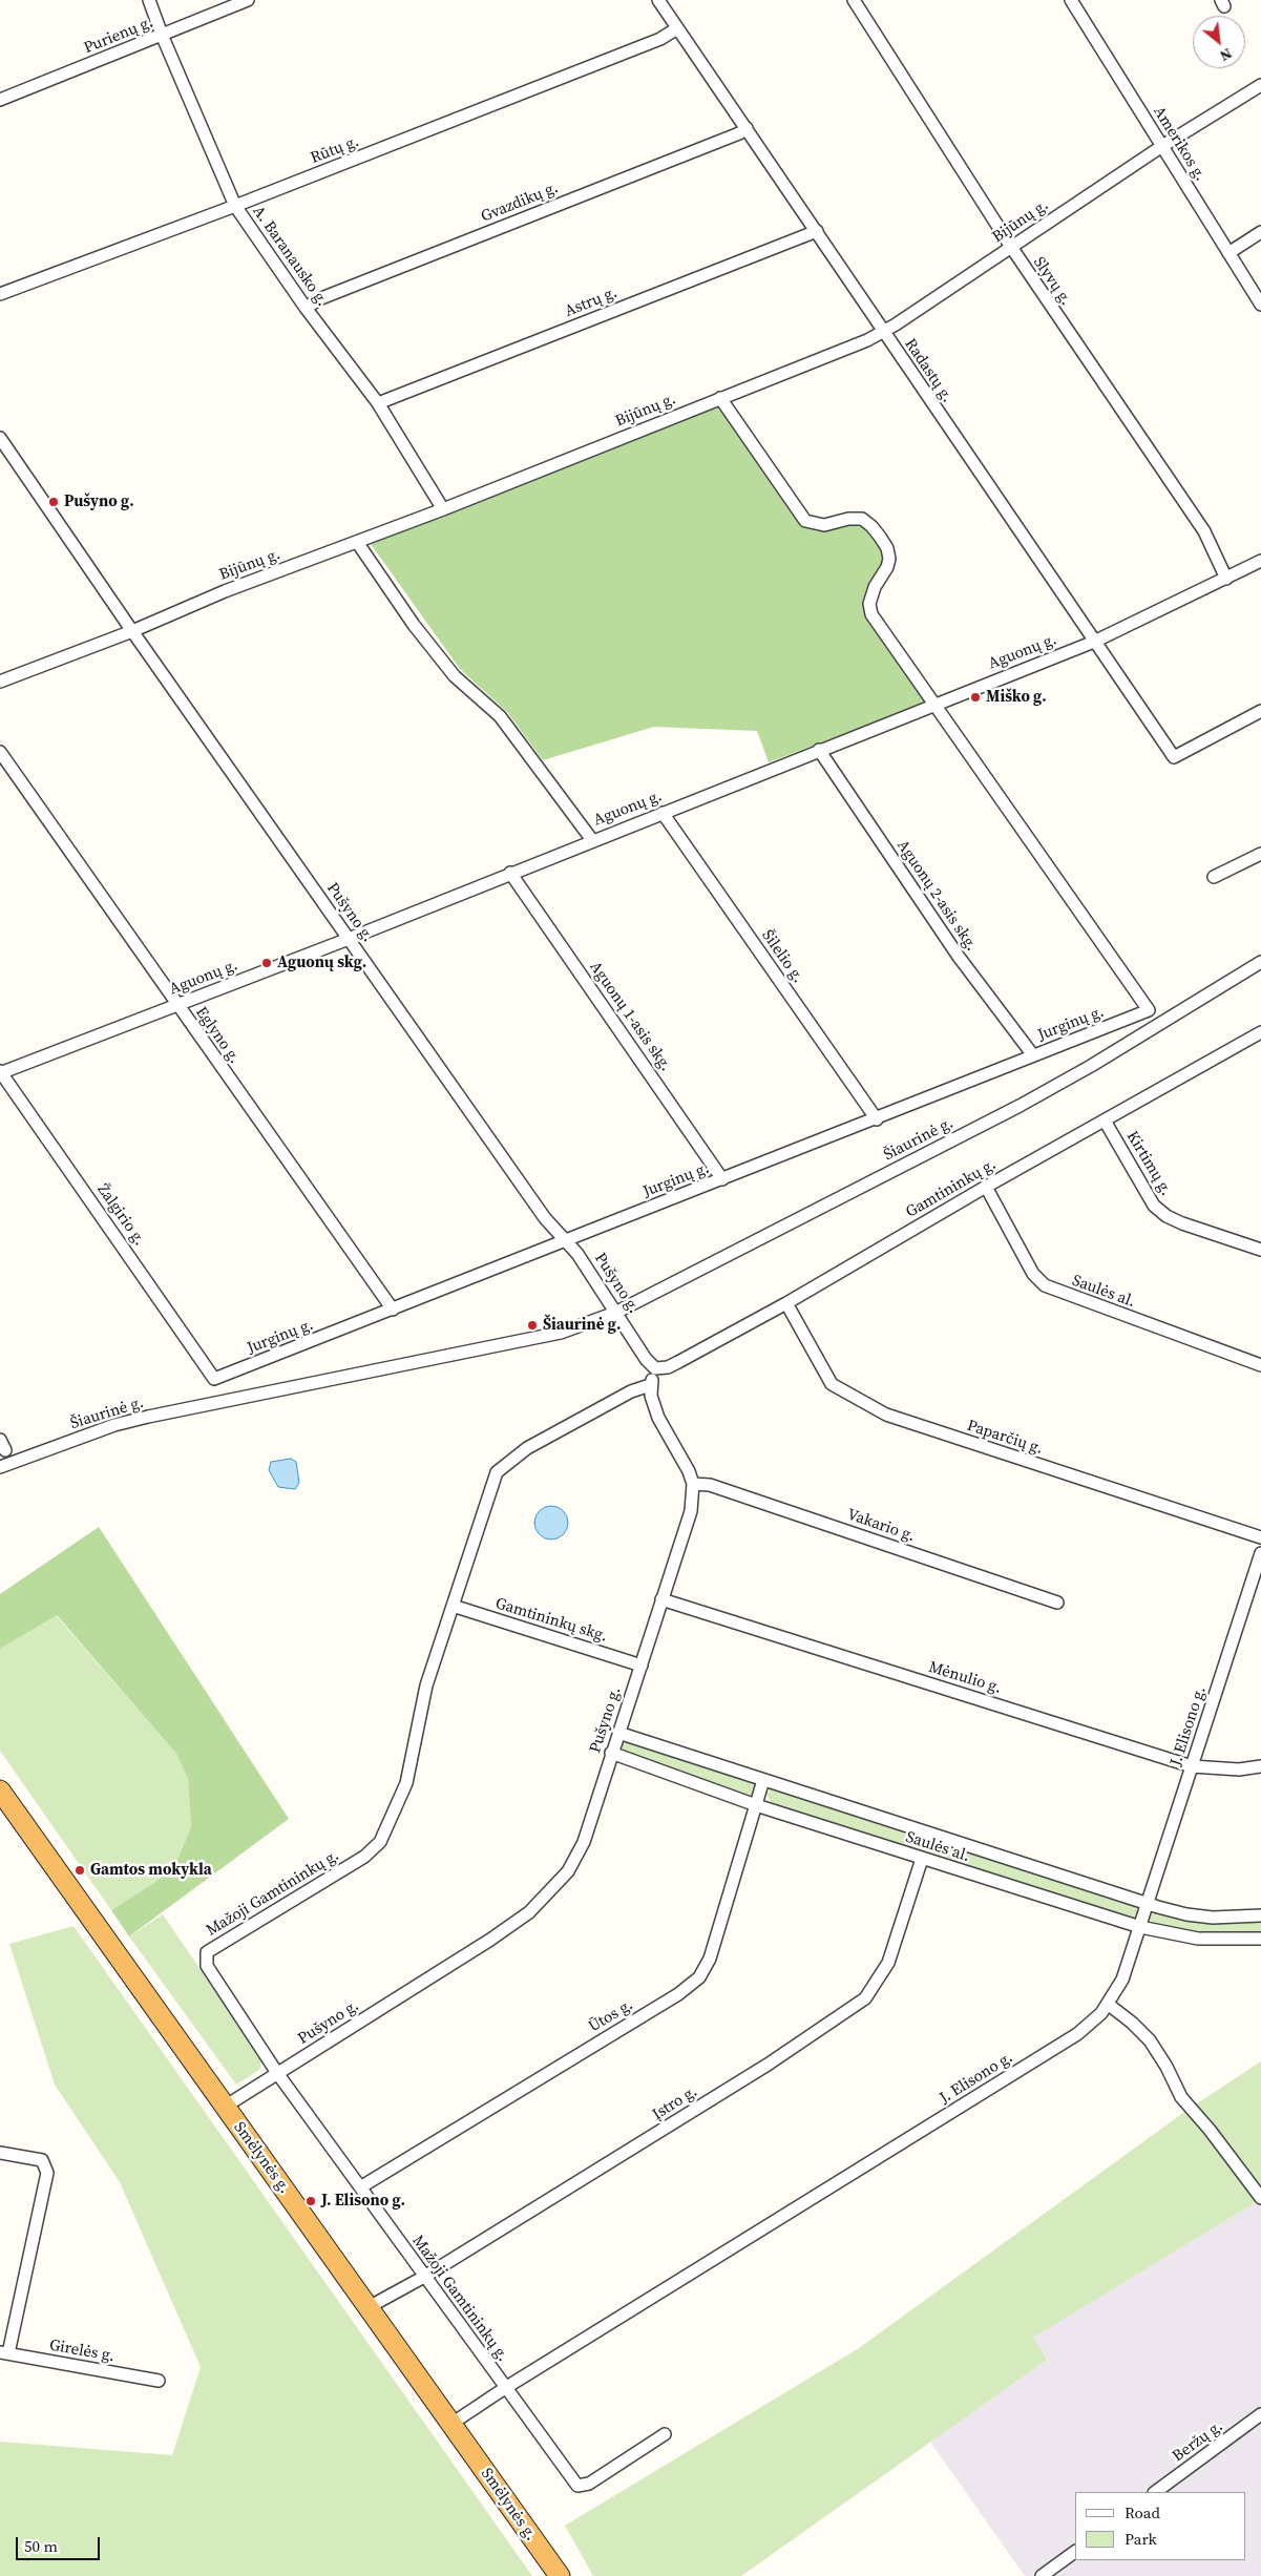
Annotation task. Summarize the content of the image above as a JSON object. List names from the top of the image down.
{
  "streets": {
    "highway": ["Smėlynės g."],
    "street": [
      "Purienų g.",
      "Amerikos g.",
      "Rūtų g.",
      "Gvazdikų g.",
      "Bijūnų g.",
      "A. Baranausko g.",
      "Slyvų g.",
      "Astrų g.",
      "Radastų g.",
      "Aguonų g.",
      "Aguonų 2-asis skg.",
      "Pušyno g.",
      "Šilelio g.",
      "Aguonų 1-asis skg.",
      "Jurginų g.",
      "Eglyno g.",
      "Šiaurinė g.",
      "Kirtimų g.",
      "Gamtininkų g.",
      "Žalgirio g.",
      "Saulės al.",
      "Paparčių g.",
      "Vakario g.",
      "Gamtininkų skg.",
      "Mėnulio g.",
      "J. Elisono g.",
      "Mažoji Gamtininkų g.",
      "Ūtos g.",
      "Įstro g.",
      "Girelės g.",
      "Beržų g."
    ]
  },
  "crossings": [
    ["Purienų g.", "A. Baranausko g."],
    ["Amerikos g.", "Bijūnų g."],
    ["Rūtų g.", "A. Baranausko g."],
    ["Rūtų g.", "Radastų g."],
    ["Gvazdikų g.", "A. Baranausko g."],
    ["Gvazdikų g.", "Radastų g."],
    ["Bijūnų g.", "A. Baranausko g."],
    ["Bijūnų g.", "Slyvų g."],
    ["Bijūnų g.", "Radastų g."],
    ["Bijūnų g.", "Pušyno g."],
    ["A. Baranausko g.", "Astrų g."],
    ["Slyvų g.", "Aguonų g."],
    ["Astrų g.", "Radastų g."],
    ["Radastų g.", "Aguonų g."],
    ["Aguonų g.", "Aguonų 2-asis skg."],
    ["Aguonų g.", "Pušyno g."],
    ["Aguonų g.", "Šilelio g."],
    ["Aguonų g.", "Aguonų 1-asis skg."],
    ["Aguonų g.", "Jurginų g."],
    ["Aguonų g.", "Eglyno g."],
    ["Aguonų g.", "Žalgirio g."],
    ["Aguonų 2-asis skg.", "Jurginų g."],
    ["Pušyno g.", "Jurginų g."],
    ["Pušyno g.", "Šiaurinė g."],
    ["Pušyno g.", "Gamtininkų g."],
    ["Pušyno g.", "Saulės al."],
    ["Pušyno g.", "Vakario g."],
    ["Pušyno g.", "Gamtininkų skg."],
    ["Pušyno g.", "Mėnulio g."],
    ["Pušyno g.", "Mažoji Gamtininkų g."],
    ["Pušyno g.", "Smėlynės g."],
    ["Šilelio g.", "Jurginų g."],
    ["Aguonų 1-asis skg.", "Jurginų g."],
    ["Jurginų g.", "Eglyno g."],
    ["Jurginų g.", "Žalgirio g."],
    ["Kirtimų g.", "Gamtininkų g."],
    ["Gamtininkų g.", "Saulės al."],
    ["Gamtininkų g.", "Paparčių g."],
    ["Saulės al.", "J. Elisono g."],
    ["Saulės al.", "Ūtos g."],
    ["Saulės al.", "Įstro g."],
    ["Gamtininkų skg.", "Mažoji Gamtininkų g."],
    ["Mėnulio g.", "J. Elisono g."],
    ["J. Elisono g.", "Mažoji Gamtininkų g."],
    ["J. Elisono g.", "Smėlynės g."],
    ["Mažoji Gamtininkų g.", "Ūtos g."],
    ["Mažoji Gamtininkų g.", "Įstro g."],
    ["Įstro g.", "Smėlynės g."]
  ],
  "places": [
    "Pušyno g.",
    "Miško g.",
    "Aguonų skg.",
    "Šiaurinė g.",
    "Gamtos mokykla",
    "J. Elisono g."
  ],
  "legend": ["Road", "Park"],
  "scale_bar": "50 m",
  "north": "bottom right"
}
